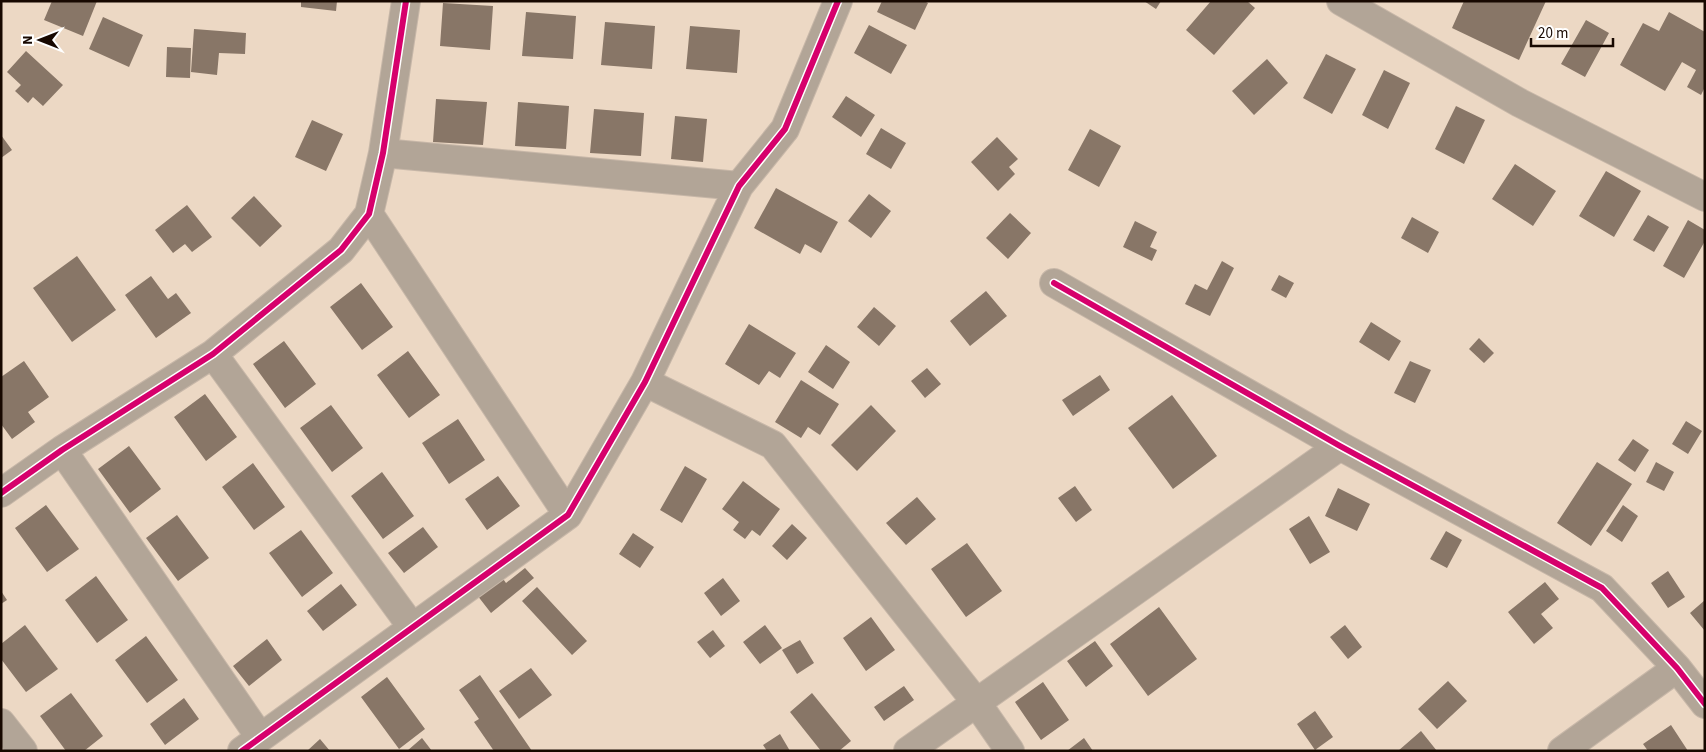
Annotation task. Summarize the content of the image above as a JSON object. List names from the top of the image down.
{
  "scale_bar": "20 m",
  "north": "left"
}
